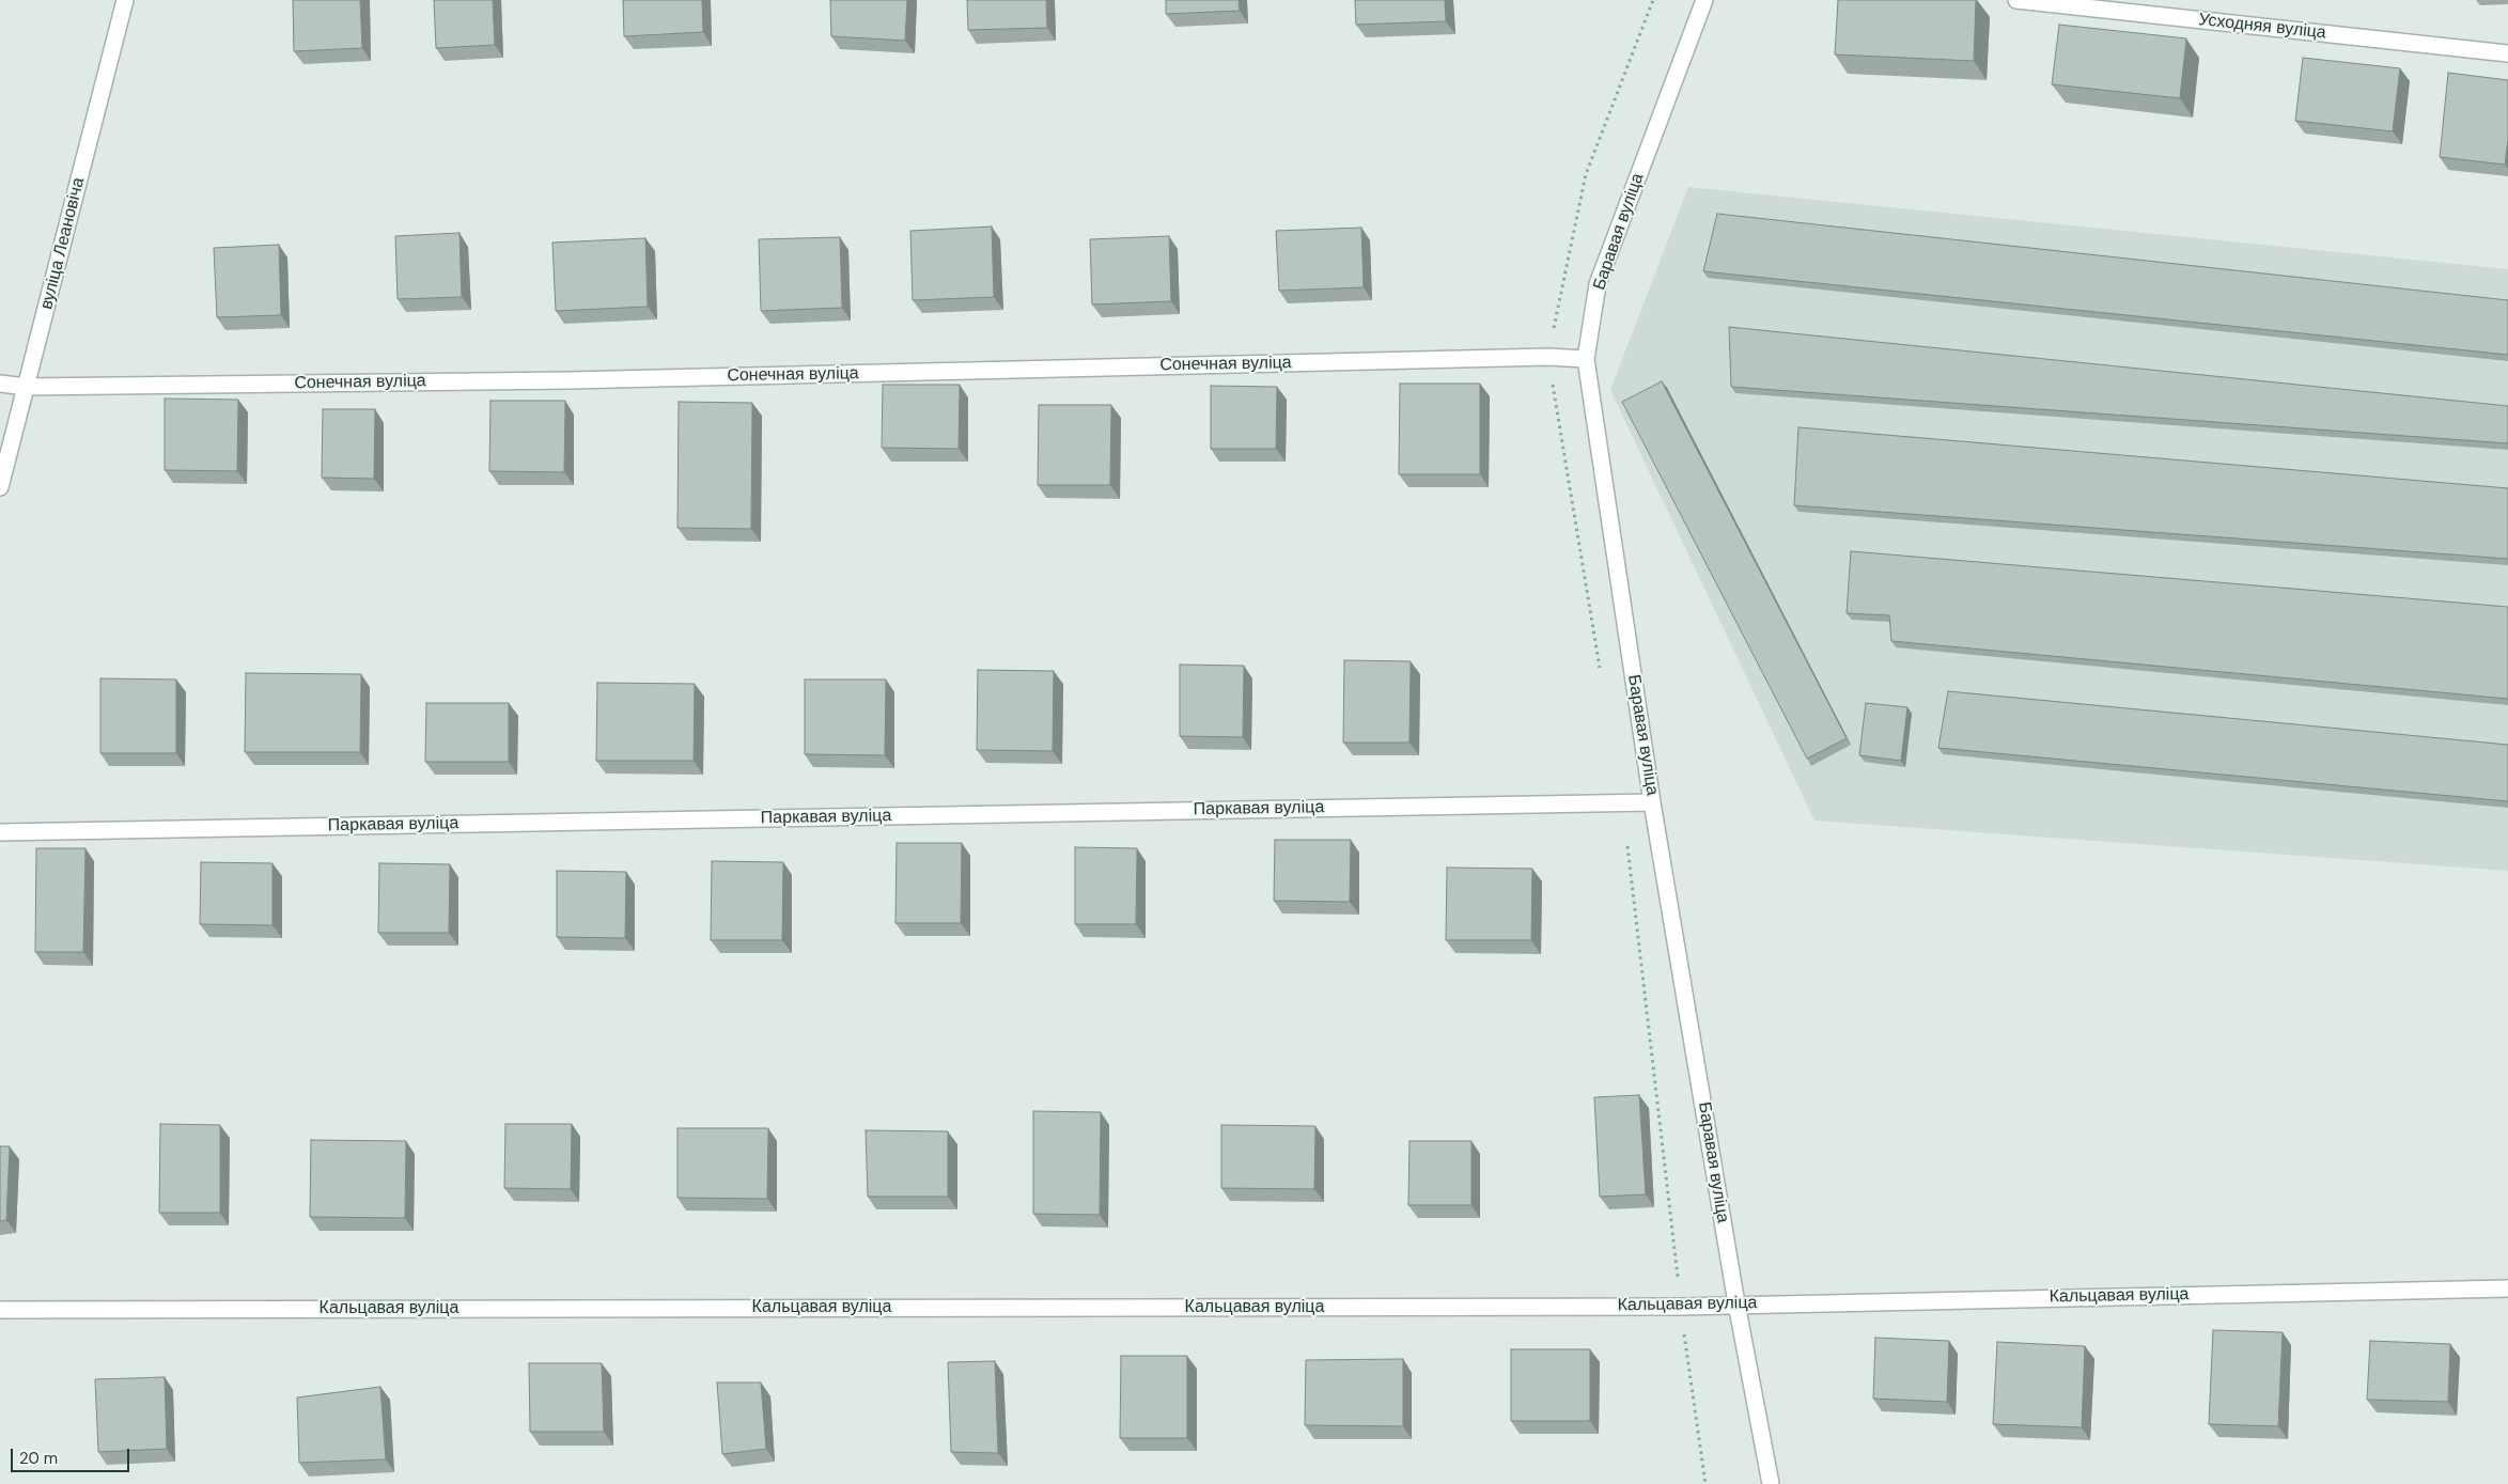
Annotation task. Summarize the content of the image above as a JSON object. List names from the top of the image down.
{
  "streets": {
    "street": [
      "Усходняя вуліца",
      "Баравая вуліца",
      "вуліца Леановіча",
      "Сонечная вуліца",
      "Паркавая вуліца",
      "Кальцавая вуліца"
    ]
  },
  "crossings": [
    ["Баравая вуліца", "Сонечная вуліца"],
    ["Баравая вуліца", "Паркавая вуліца"],
    ["Баравая вуліца", "Кальцавая вуліца"],
    ["вуліца Леановіча", "Сонечная вуліца"]
  ],
  "scale_bar": "20 m"
}
